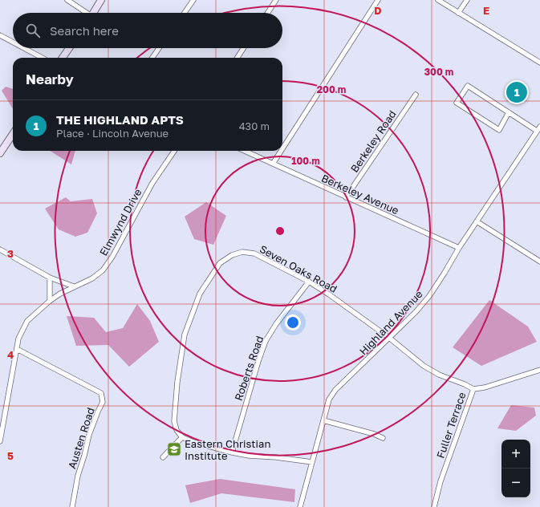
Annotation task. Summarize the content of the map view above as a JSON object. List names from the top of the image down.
{
  "streets": {
    "street": [
      "Berkeley Road",
      "Berkeley Avenue",
      "Elmwynd Drive",
      "Seven Oaks Road",
      "Highland Avenue",
      "Roberts Road",
      "Fuller Terrace",
      "Austen Road"
    ]
  },
  "crossings": [
    ["Berkeley Road", "Berkeley Avenue"],
    ["Berkeley Avenue", "Highland Avenue"],
    ["Elmwynd Drive", "Austen Road"],
    ["Seven Oaks Road", "Highland Avenue"],
    ["Seven Oaks Road", "Roberts Road"],
    ["Seven Oaks Road", "Fuller Terrace"],
    ["Highland Avenue", "Fuller Terrace"]
  ],
  "places": {
    "school or university": ["Eastern Christian Institute"]
  },
  "page": {
    "search": "Search here",
    "heading": "Nearby",
    "pins": "1",
    "list": [
      {
        "mark": "1",
        "name": "THE HIGHLAND APTS",
        "note": "Place · Lincoln Avenue",
        "value": "430 m"
      }
    ],
    "map_buttons": ["+", "−"]
  },
  "grid": {
    "columns": ["D", "E"],
    "rows": ["3", "4", "5"]
  },
  "rings": ["300 m", "200 m", "100 m"]
}
